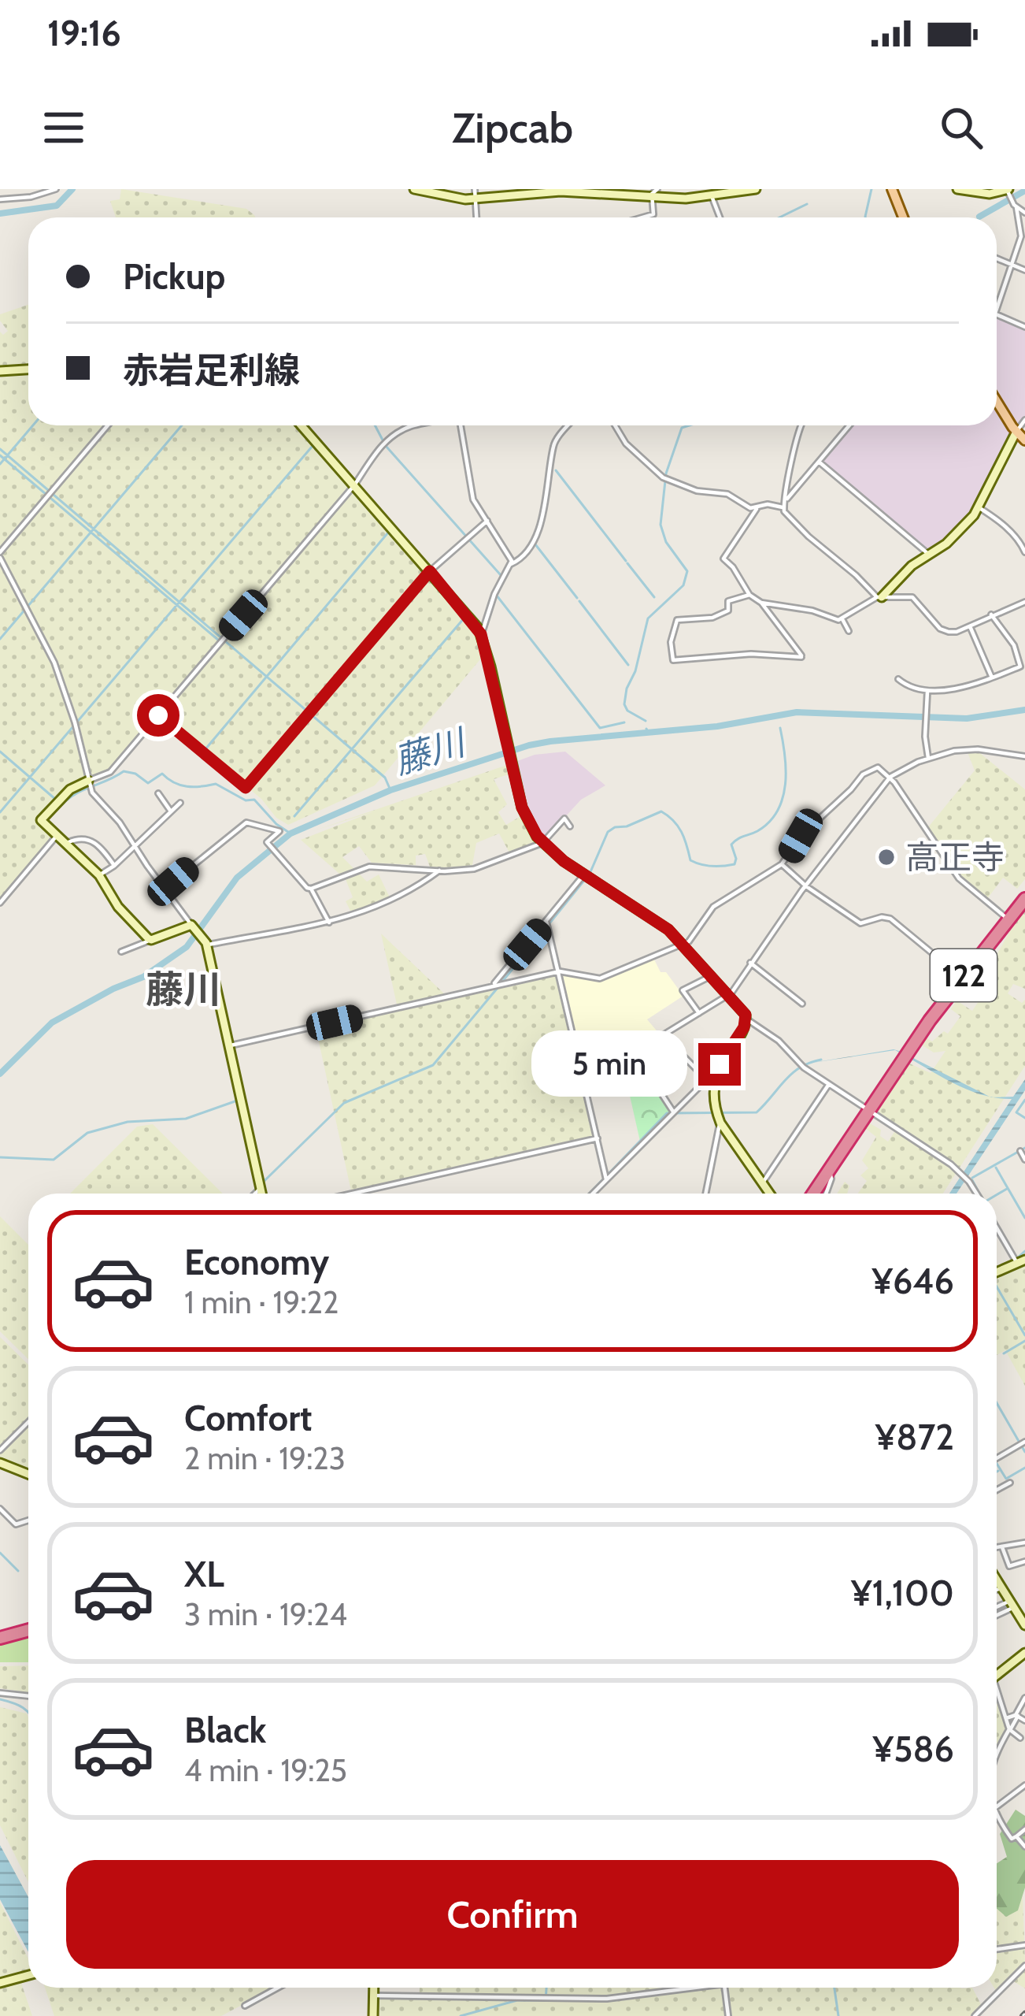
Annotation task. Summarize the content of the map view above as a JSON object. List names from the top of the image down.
{
  "streets": {
    "highway": ["122"]
  },
  "districts": ["藤川"],
  "water": ["藤川"],
  "places": ["高正寺"],
  "page": {
    "status": "19:16",
    "header": "Zipcab",
    "banner": ["Pickup", "赤岩足利線"],
    "bubble": "5 min",
    "list": [
      {
        "name": "Economy",
        "note": "1 min · 19:22",
        "value": "¥646"
      },
      {
        "name": "Comfort",
        "note": "2 min · 19:23",
        "value": "¥872"
      },
      {
        "name": "XL",
        "note": "3 min · 19:24",
        "value": "¥1,100"
      },
      {
        "name": "Black",
        "note": "4 min · 19:25",
        "value": "¥586"
      }
    ],
    "buttons": "Confirm"
  }
}
